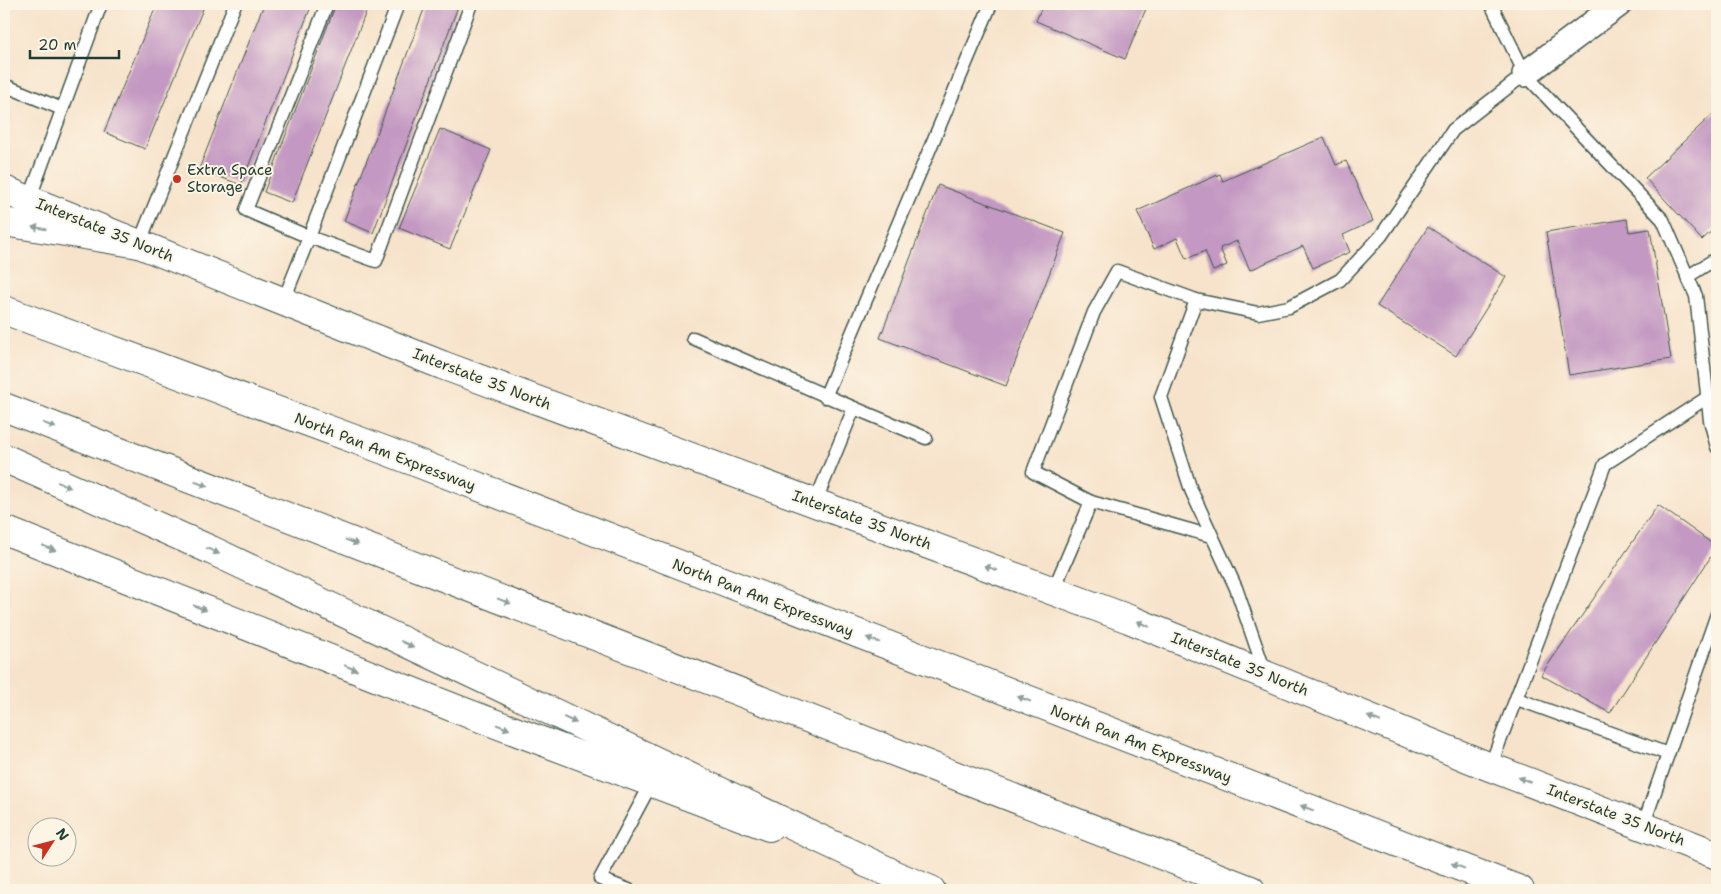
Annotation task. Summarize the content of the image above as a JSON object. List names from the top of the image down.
{
  "streets": {
    "main road": ["Interstate 35 North", "North Pan Am Expressway"]
  },
  "places": ["Extra Space Storage"],
  "scale_bar": "20 m",
  "north": "top right"
}
